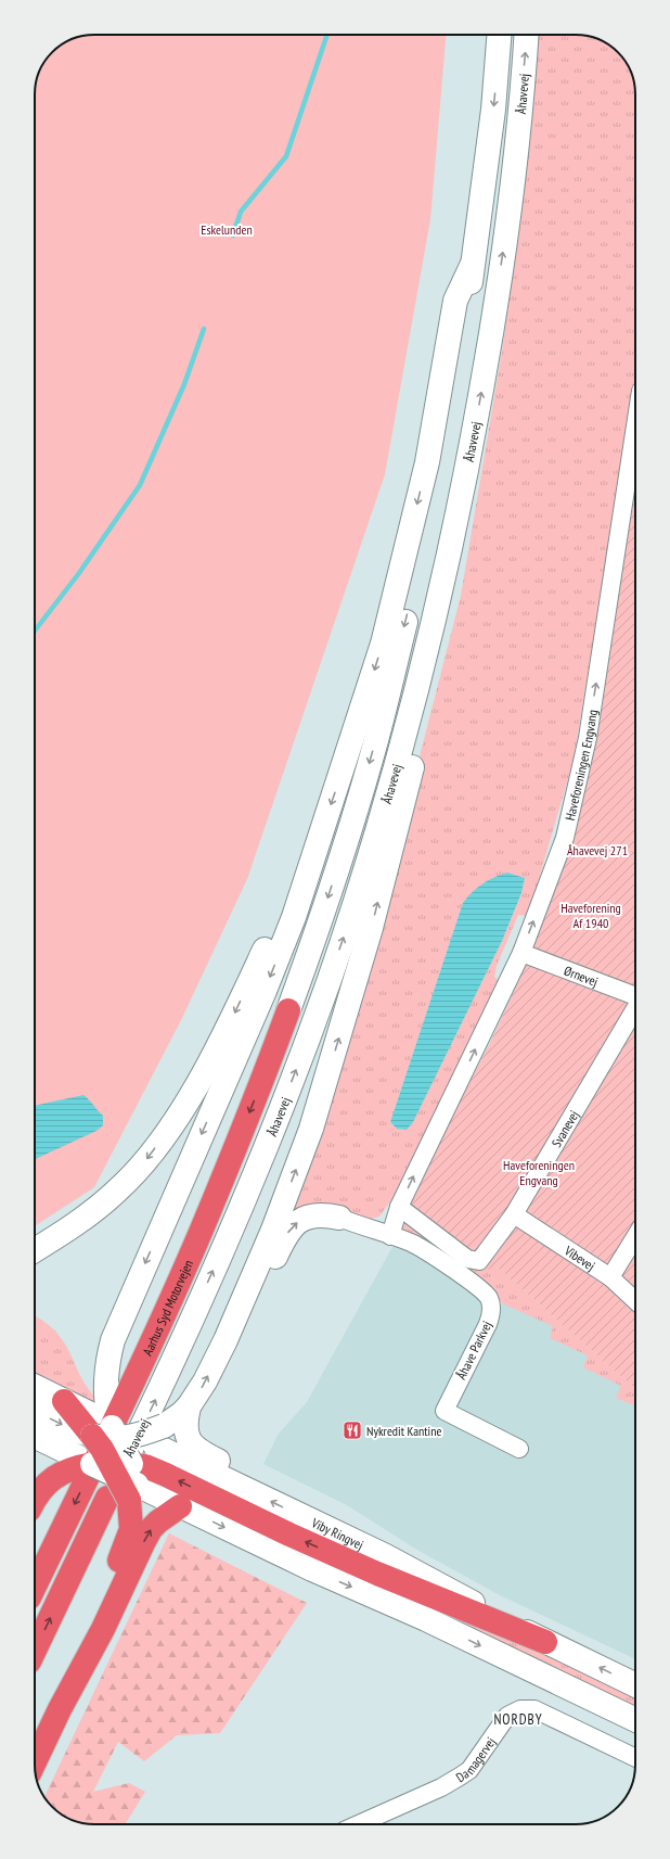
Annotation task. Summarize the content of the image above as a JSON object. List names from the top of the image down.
{
  "streets": {
    "highway": ["Aarhus Syd Motorvejen"],
    "main road": ["Åhavevej", "Viby Ringvej"],
    "street": [
      "Haveforeningen Engvang",
      "Ørnevej",
      "Svanevej",
      "Vibevej",
      "Åhave Parkvej",
      "Damagervej"
    ]
  },
  "crossings": [
    ["Åhavevej", "Aarhus Syd Motorvejen"],
    ["Haveforeningen Engvang", "Ørnevej"],
    ["Haveforeningen Engvang", "Svanevej"],
    ["Haveforeningen Engvang", "Åhave Parkvej"],
    ["Svanevej", "Vibevej"]
  ],
  "one_way": ["Haveforeningen Engvang"],
  "districts": ["NORDBY"],
  "parks": [
    "Eskelunden",
    "Åhavevej 271",
    "Haveforening Af 1940",
    "Haveforeningen Engvang"
  ],
  "places": {
    "restaurant": ["Nykredit Kantine"]
  }
}
